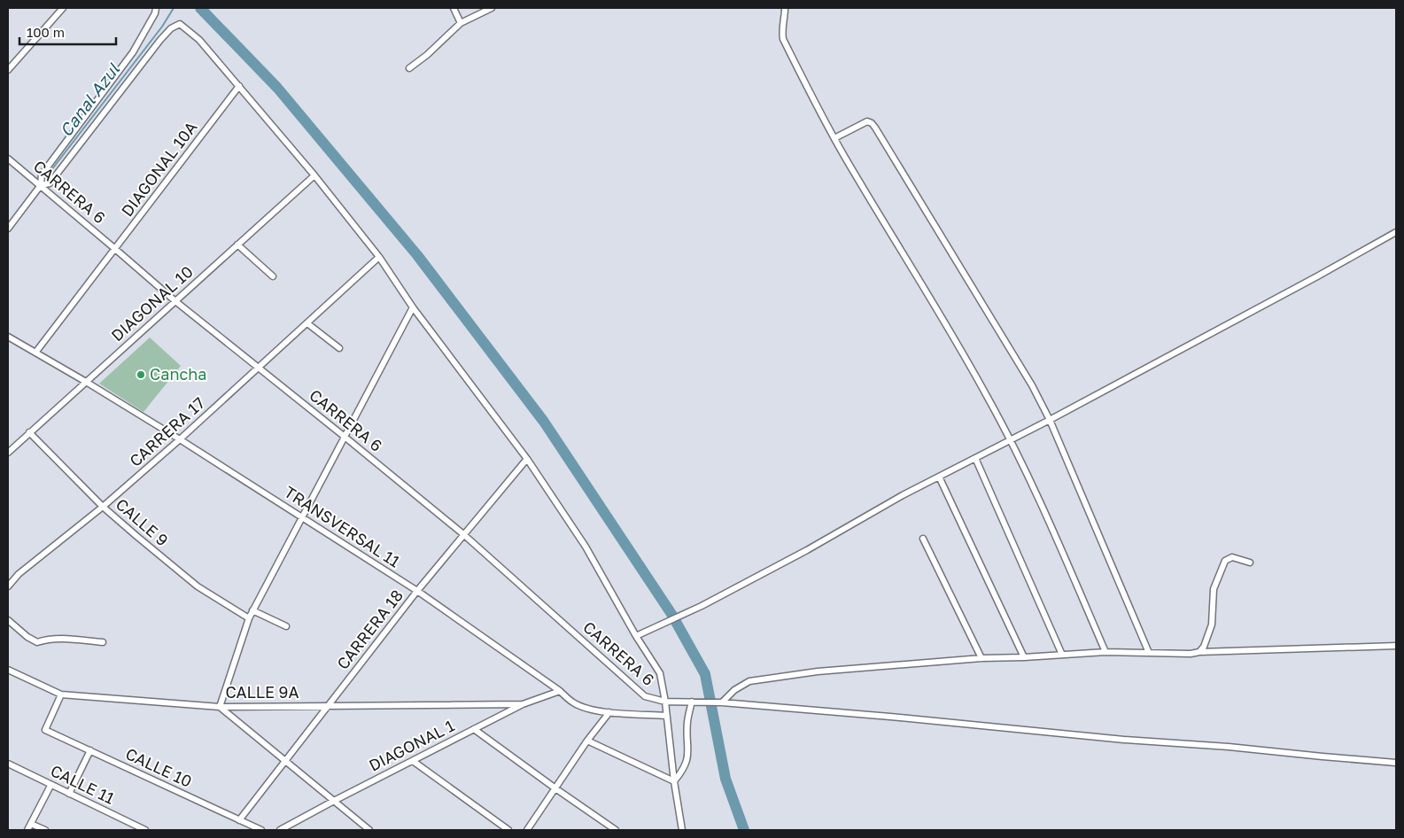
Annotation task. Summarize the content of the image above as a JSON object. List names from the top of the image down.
{
  "streets": {
    "street": [
      "DIAGONAL 10A",
      "CARRERA 6",
      "DIAGONAL 10",
      "CARRERA 17",
      "CALLE 9",
      "TRANSVERSAL 11",
      "CARRERA 18",
      "CALLE 9A",
      "DIAGONAL 1",
      "CALLE 10",
      "CALLE 11"
    ]
  },
  "crossings": [
    ["DIAGONAL 10A", "CARRERA 6"],
    ["DIAGONAL 10A", "TRANSVERSAL 11"],
    ["CARRERA 6", "DIAGONAL 10"],
    ["CARRERA 6", "CARRERA 17"],
    ["CARRERA 6", "CARRERA 18"],
    ["DIAGONAL 10", "CALLE 9"],
    ["DIAGONAL 10", "TRANSVERSAL 11"],
    ["CARRERA 17", "CALLE 9"],
    ["CARRERA 17", "TRANSVERSAL 11"],
    ["TRANSVERSAL 11", "CARRERA 18"],
    ["TRANSVERSAL 11", "DIAGONAL 1"],
    ["CARRERA 18", "CALLE 9A"],
    ["CARRERA 18", "CALLE 10"],
    ["CALLE 9A", "DIAGONAL 1"],
    ["CALLE 9A", "CALLE 10"]
  ],
  "water": ["Canal Azul"],
  "places": ["Cancha"],
  "scale_bar": "100 m"
}
